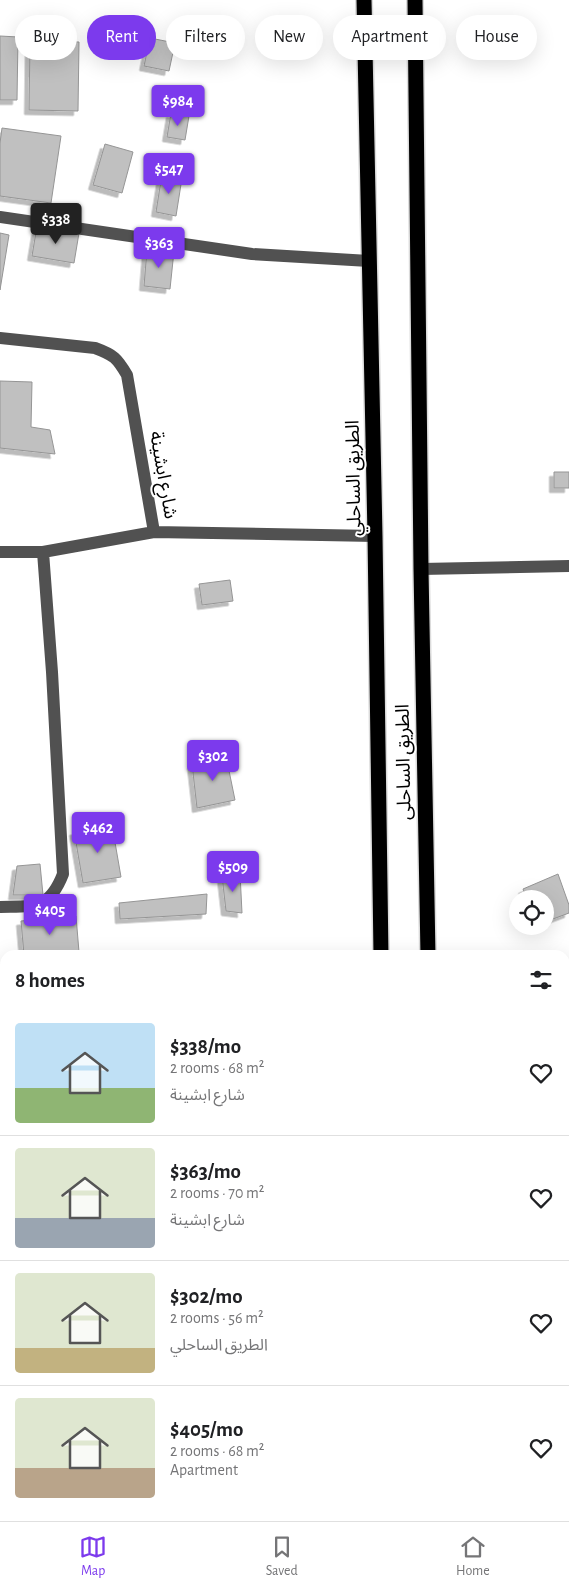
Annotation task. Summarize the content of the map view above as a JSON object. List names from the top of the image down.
{
  "streets": {
    "highway": ["الطريق الساحلي", "الطريق الساحلى"],
    "street": ["شارع ابشينة"]
  },
  "crossings": [
    ["شارع ابشينة", "الطريق الساحلي"]
  ],
  "page": {
    "chip": [
      "Buy",
      "Rent",
      "Filters",
      "New",
      "Apartment",
      "House"
    ],
    "price": [
      "$984",
      "$547",
      "$338",
      "$363",
      "$302",
      "$462",
      "$509",
      "$405"
    ],
    "heading": "8 homes",
    "list": [
      {
        "name": "$338/mo",
        "note": "2 rooms · 68 m² · شارع ابشينة"
      },
      {
        "name": "$363/mo",
        "note": "2 rooms · 70 m² · شارع ابشينة"
      },
      {
        "name": "$302/mo",
        "note": "2 rooms · 56 m² · الطريق الساحلي"
      },
      {
        "name": "$405/mo",
        "note": "2 rooms · 68 m² · Apartment"
      }
    ],
    "tabs": ["Map", "Saved", "Home"]
  }
}
